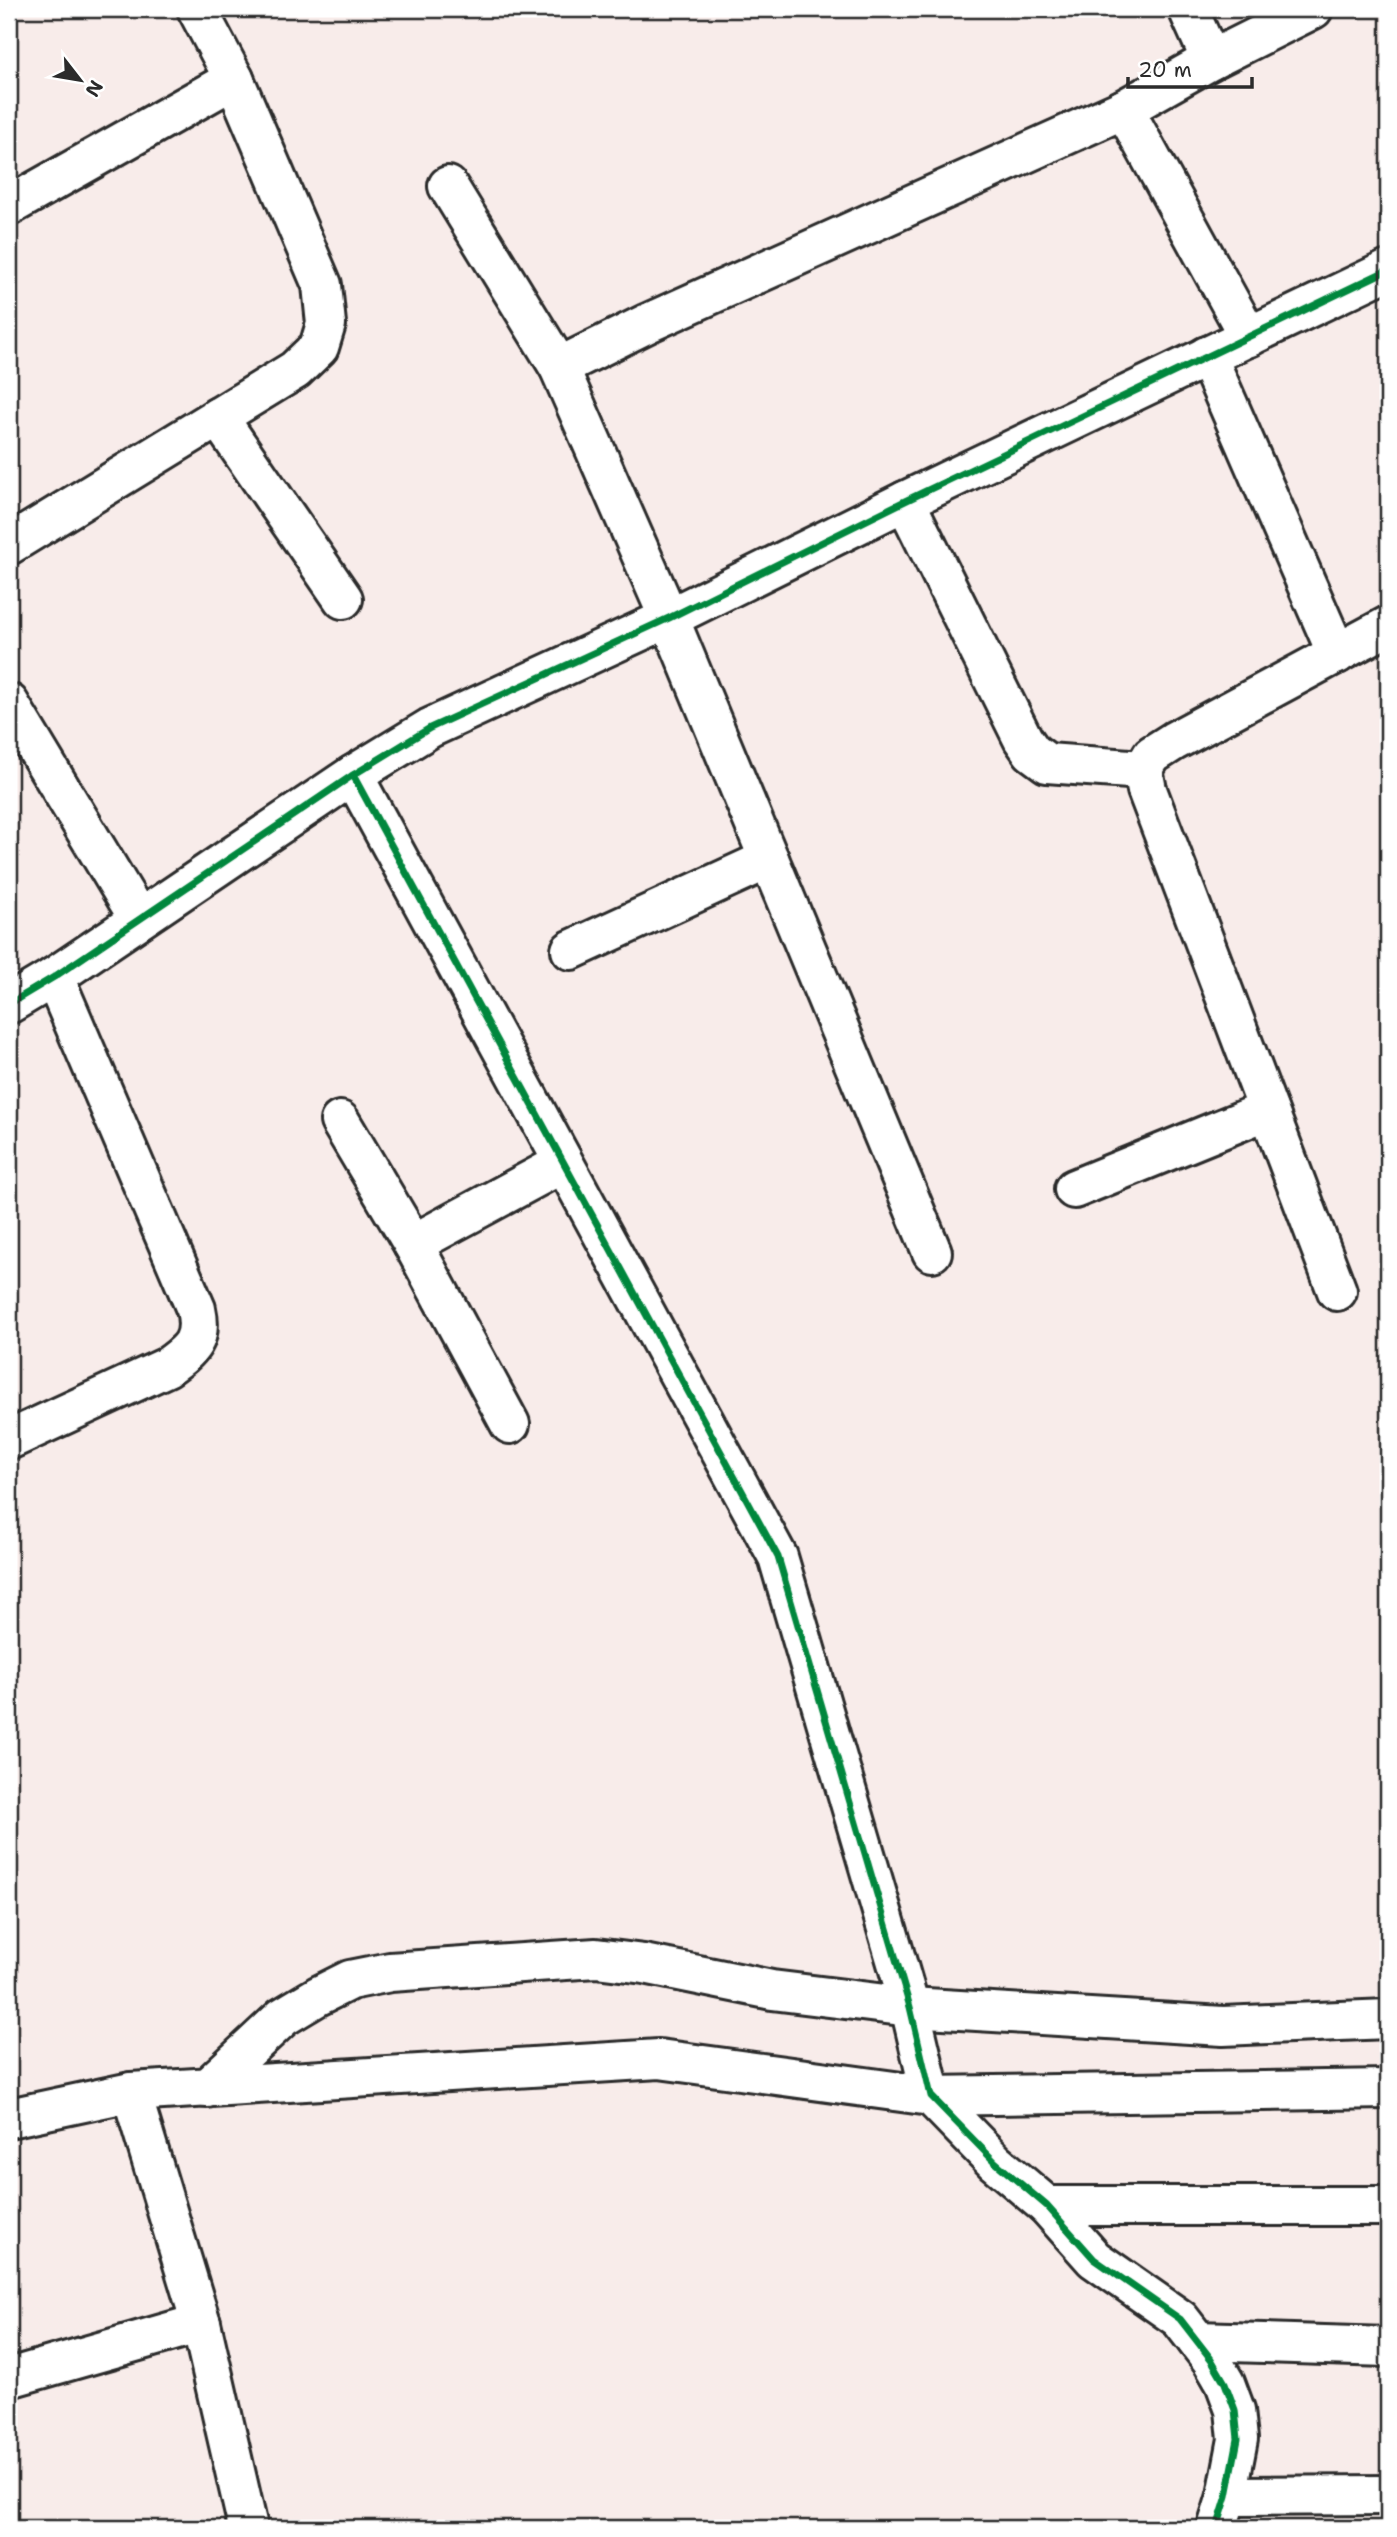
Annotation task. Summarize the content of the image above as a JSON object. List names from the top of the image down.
{
  "scale_bar": "20 m",
  "north": "bottom right"
}
